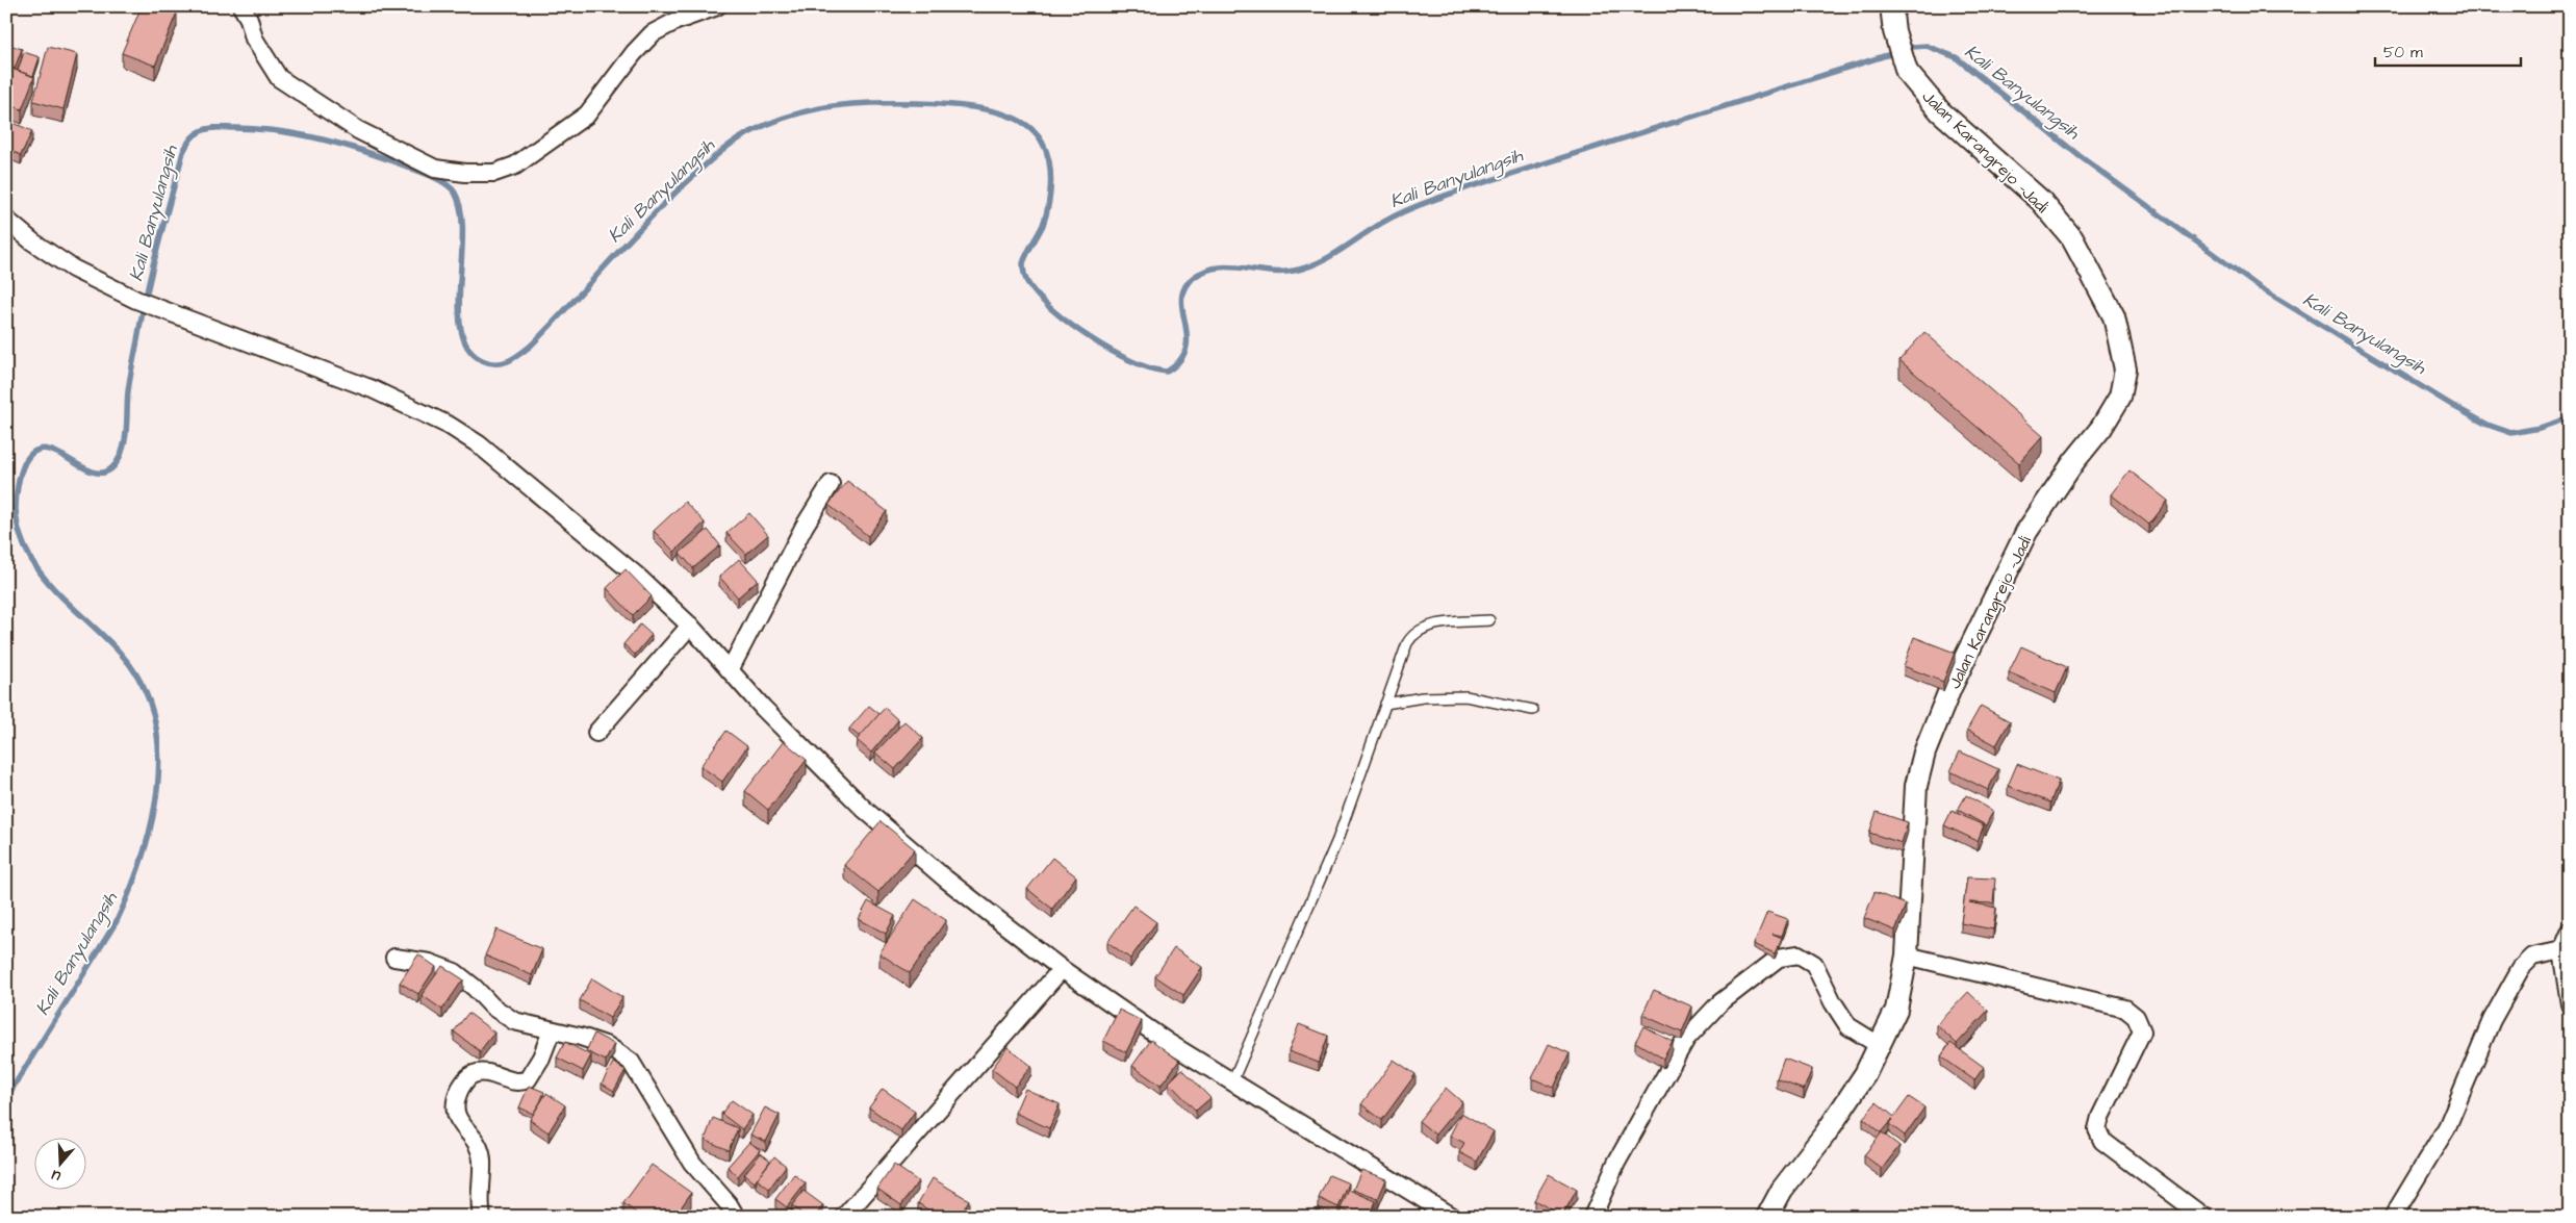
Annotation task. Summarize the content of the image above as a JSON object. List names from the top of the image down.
{
  "streets": {
    "street": ["Jalan Karangrejo -Jadi"]
  },
  "water": ["Kali Banyulangsih"],
  "scale_bar": "50 m",
  "north": "bottom"
}
